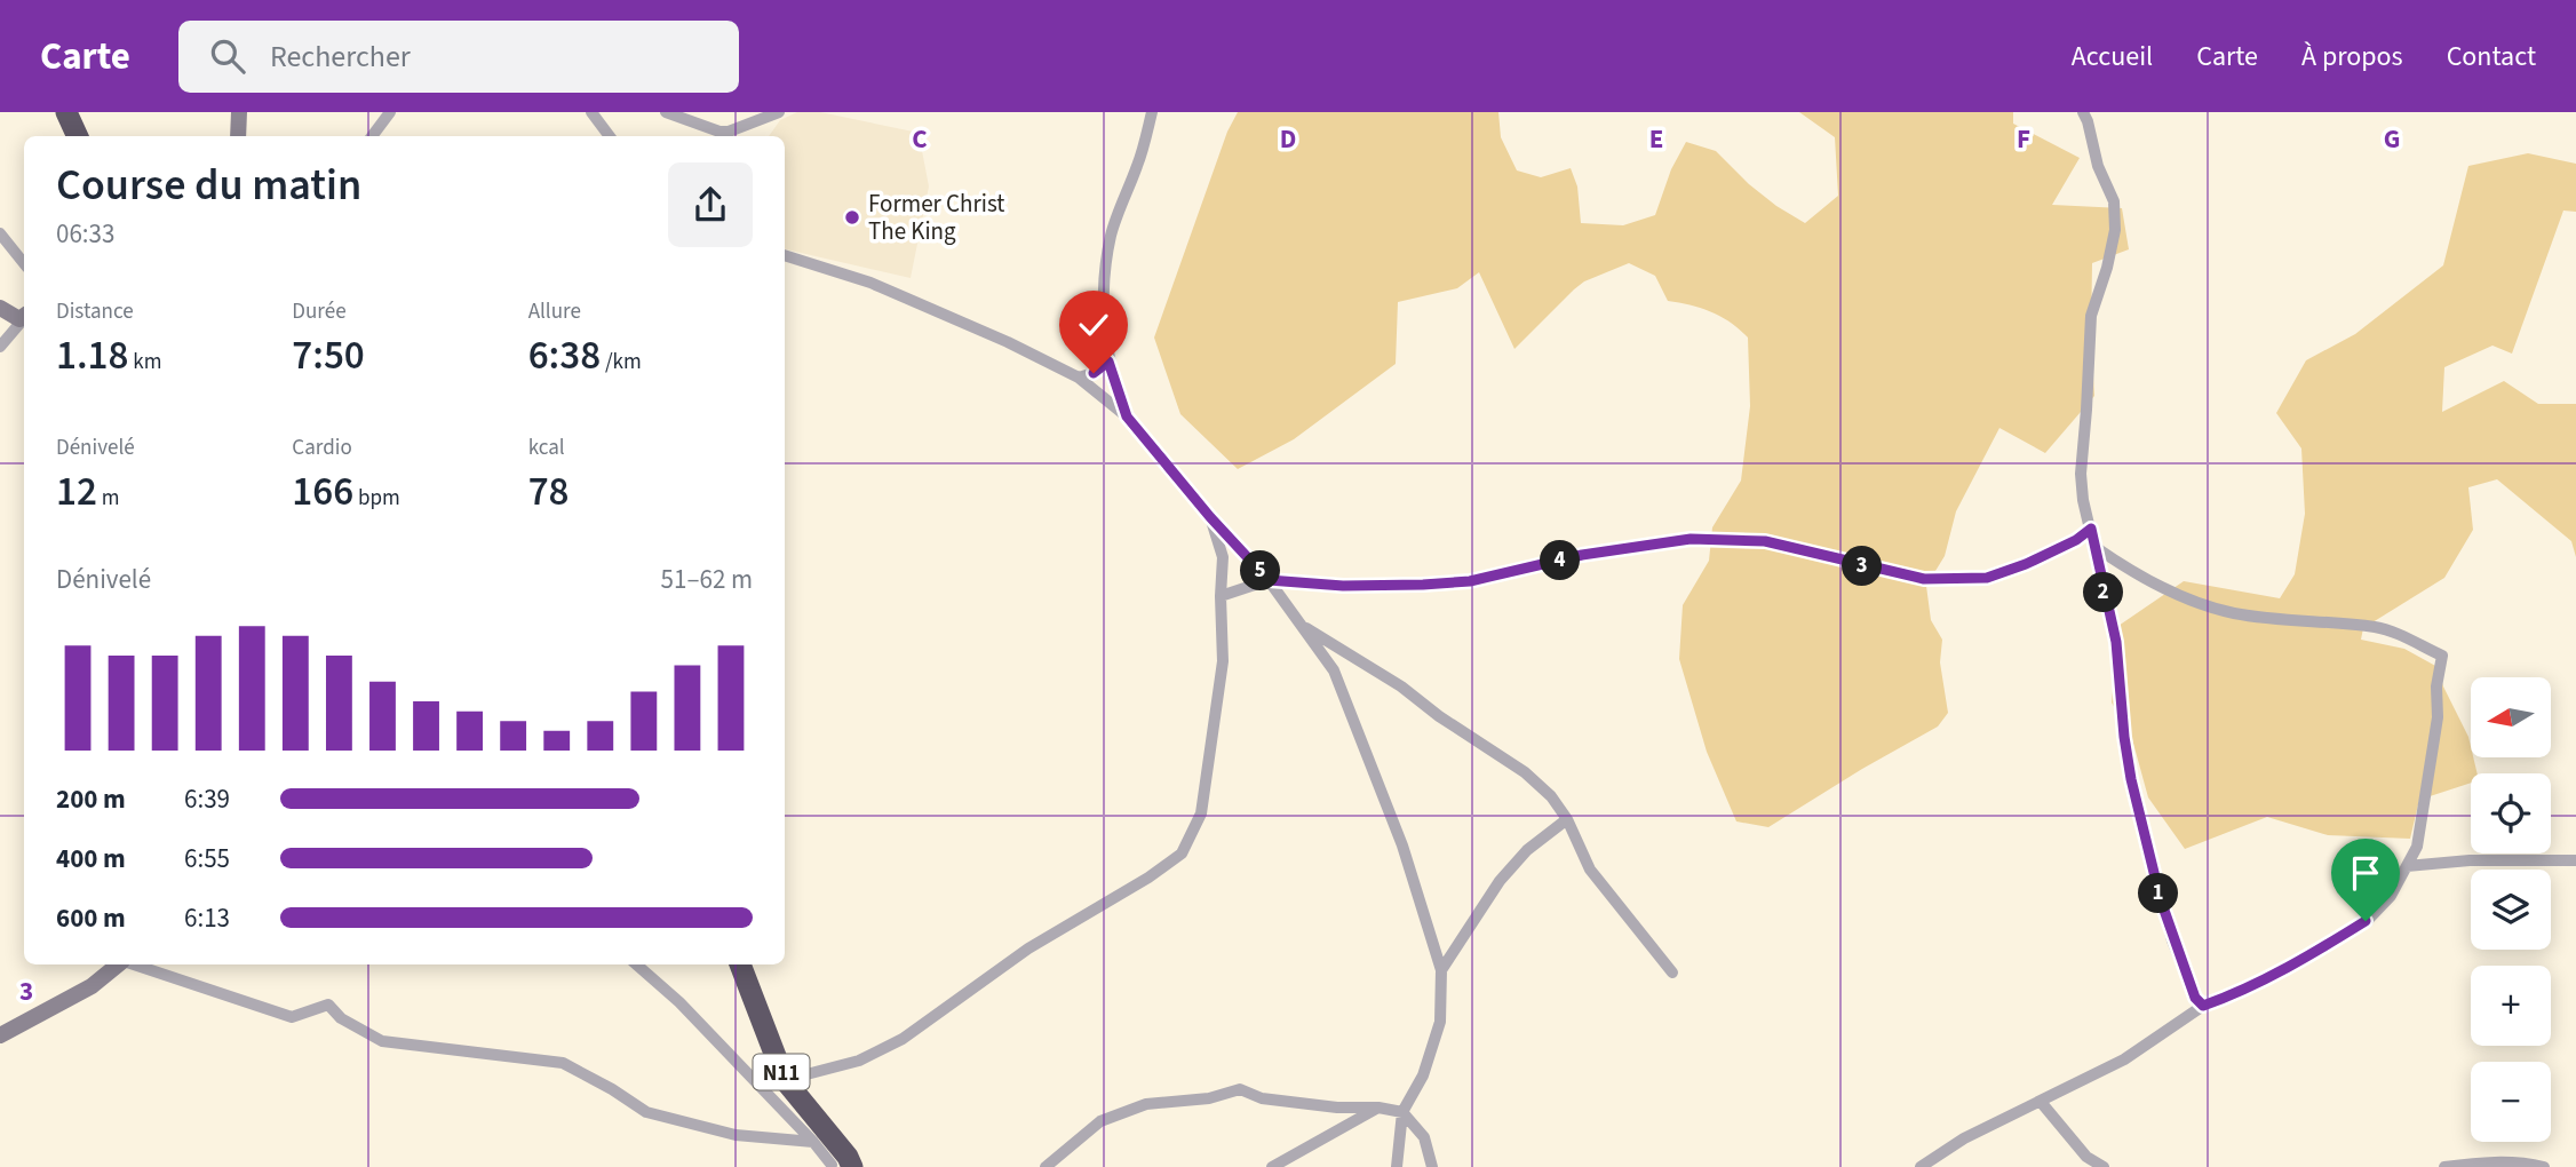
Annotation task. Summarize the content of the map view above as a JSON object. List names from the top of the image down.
{
  "streets": {
    "highway": ["N11"]
  },
  "places": ["Former Christ The King"],
  "north": "left",
  "page": {
    "header": "Carte",
    "search": "Rechercher",
    "nav": [
      "Accueil",
      "Carte",
      "À propos",
      "Contact"
    ],
    "heading": ["Course du matin", "06:33"],
    "stats": [
      ["Distance", "1.18 km"],
      ["Durée", "7:50"],
      ["Allure", "6:38 /km"],
      ["Dénivelé", "12 m"],
      ["Cardio", "166 bpm"],
      ["kcal", "78"]
    ],
    "pins": [
      "4",
      "3",
      "5",
      "2",
      "1"
    ],
    "chart": ["Dénivelé", "51–62 m"],
    "map_buttons": ["+", "−"],
    "list": [
      {
        "name": "200 m",
        "note": "6:39"
      },
      {
        "name": "400 m",
        "note": "6:55"
      },
      {
        "name": "600 m",
        "note": "6:13"
      }
    ]
  },
  "grid": {
    "columns": [
      "C",
      "D",
      "E",
      "F",
      "G"
    ],
    "rows": ["3"]
  }
}
